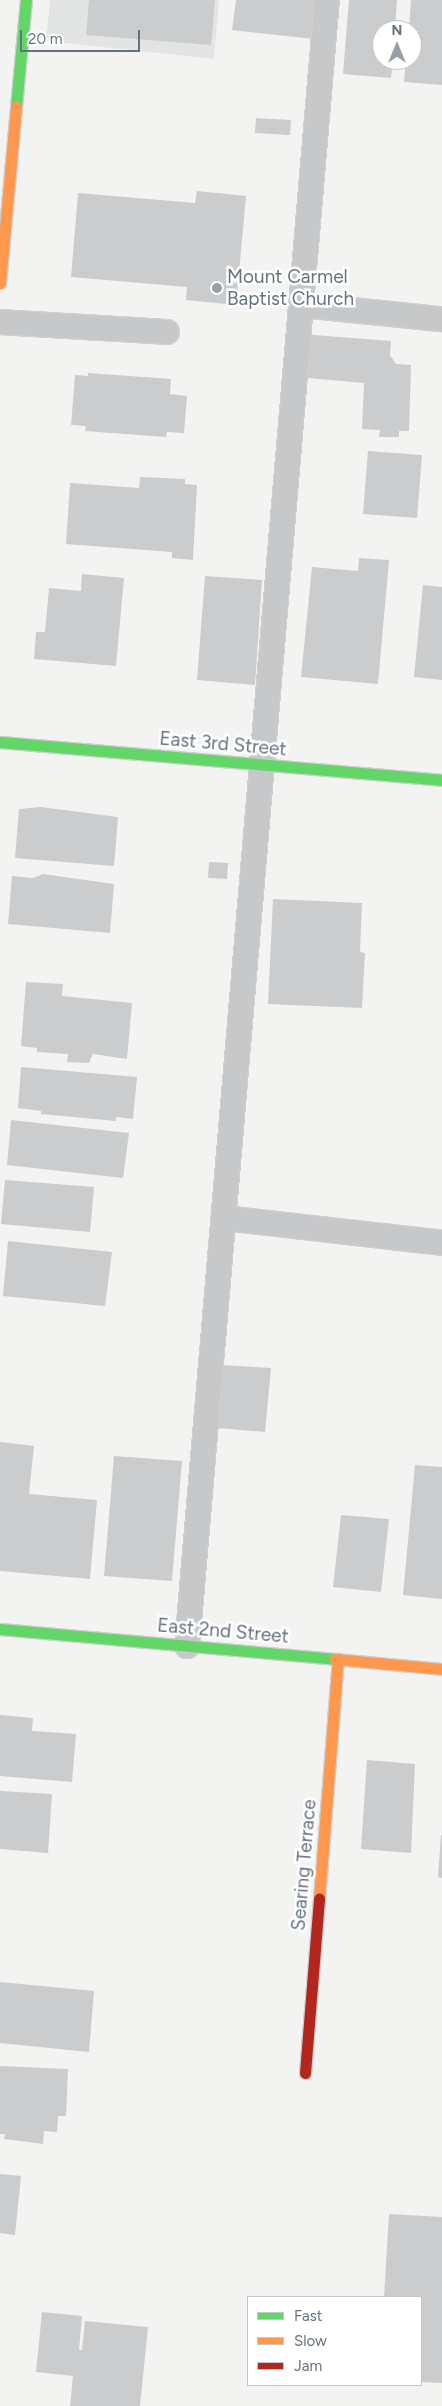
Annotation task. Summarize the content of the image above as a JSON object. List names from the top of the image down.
{
  "streets": {
    "street": ["East 3rd Street", "East 2nd Street", "Searing Terrace"]
  },
  "crossings": [
    ["East 2nd Street", "Searing Terrace"]
  ],
  "places": ["Mount Carmel Baptist Church"],
  "legend": ["Fast", "Slow", "Jam"],
  "scale_bar": "20 m",
  "north": "top"
}
